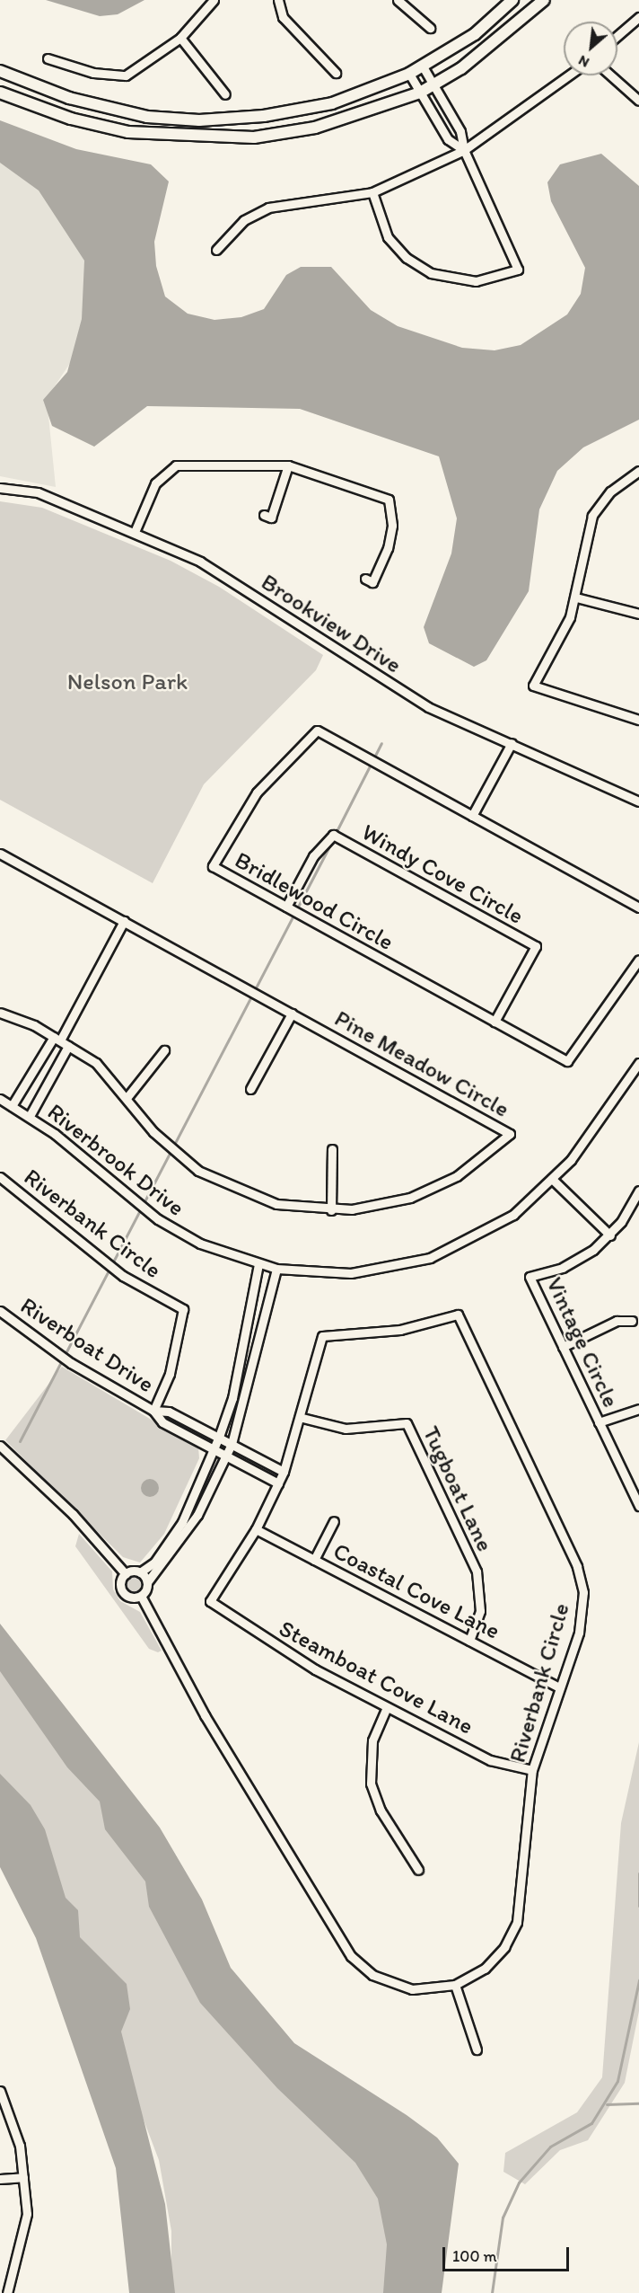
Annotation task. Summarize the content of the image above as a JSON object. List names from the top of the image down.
{
  "streets": {
    "street": [
      "Brookview Drive",
      "Windy Cove Circle",
      "Bridlewood Circle",
      "Pine Meadow Circle",
      "Riverbrook Drive",
      "Riverbank Circle",
      "Vintage Circle",
      "Riverboat Drive",
      "Tugboat Lane",
      "Coastal Cove Lane",
      "Steamboat Cove Lane"
    ]
  },
  "crossings": [
    ["Windy Cove Circle", "Bridlewood Circle"],
    ["Riverbank Circle", "Riverboat Drive"],
    ["Riverbank Circle", "Tugboat Lane"],
    ["Riverbank Circle", "Coastal Cove Lane"],
    ["Riverbank Circle", "Steamboat Cove Lane"],
    ["Tugboat Lane", "Coastal Cove Lane"]
  ],
  "parks": ["Nelson Park"],
  "scale_bar": "100 m",
  "north": "bottom left"
}
